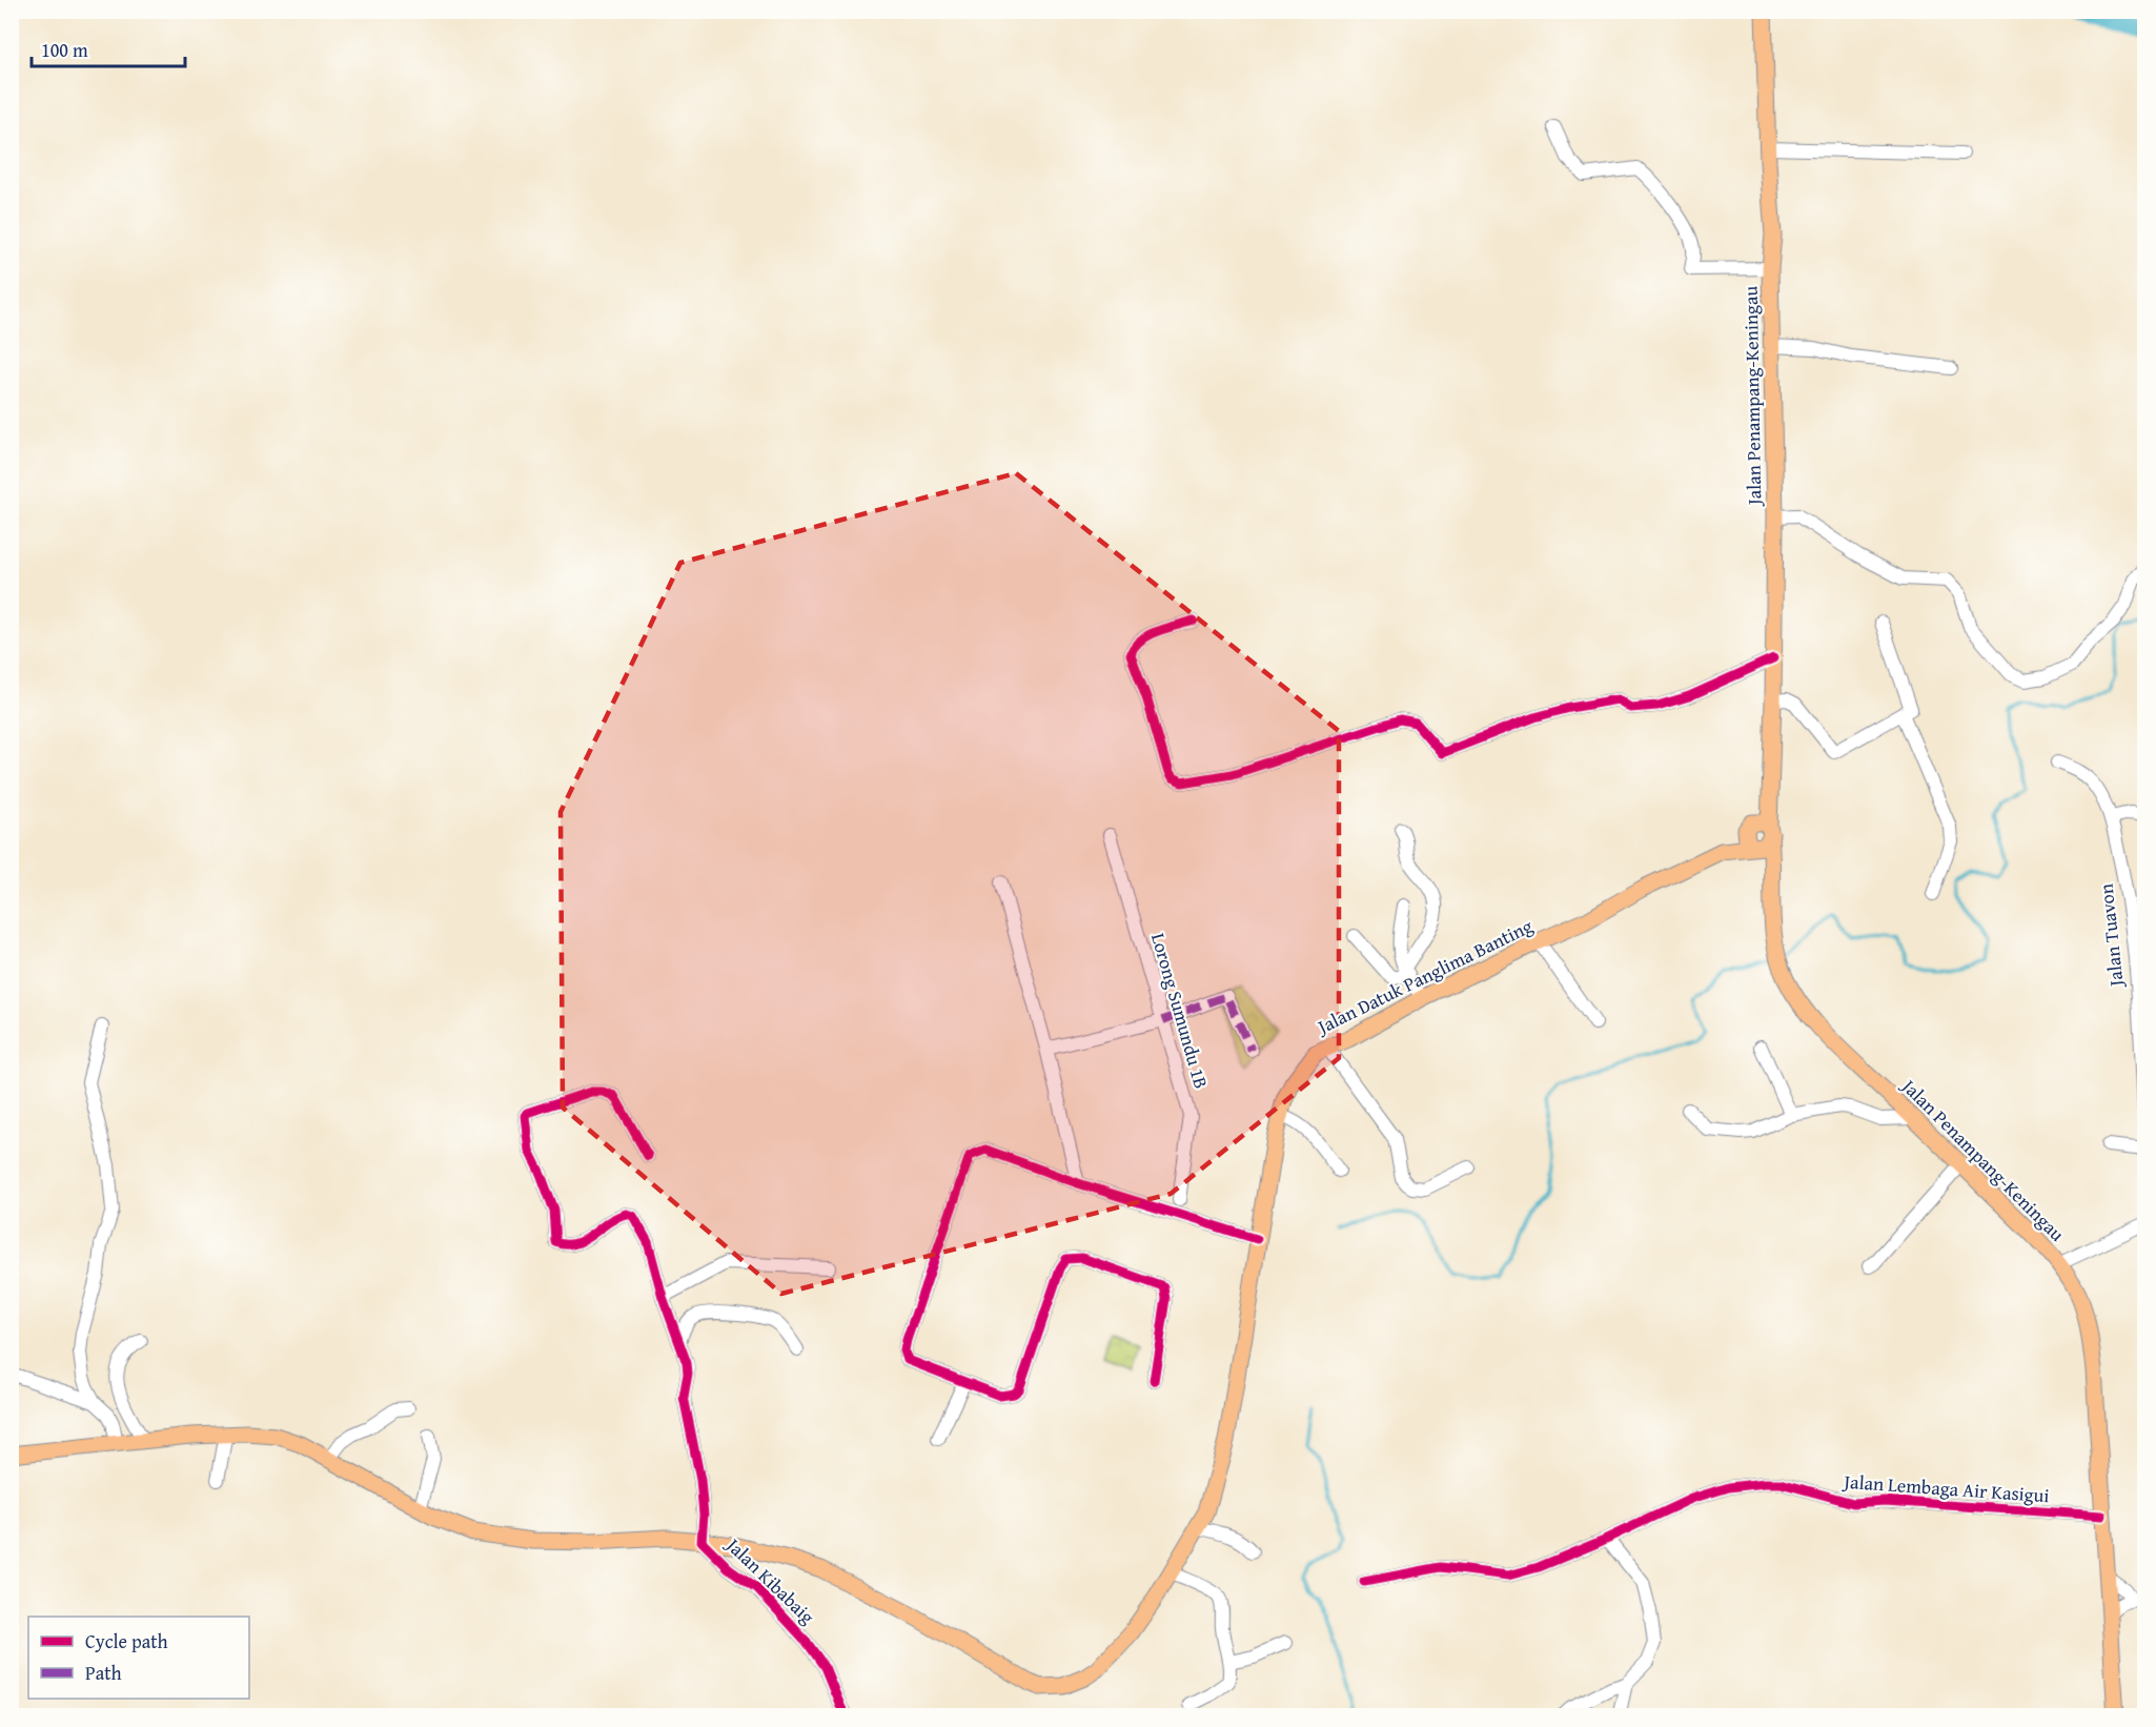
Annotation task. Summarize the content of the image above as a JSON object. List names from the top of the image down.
{
  "streets": {
    "main road": ["Jalan Penampang-Keningau", "Jalan Datuk Panglima Banting"],
    "street": [
      "Jalan Tuavon",
      "Lorong Sumundu 1B",
      "Jalan Lembaga Air Kasigui",
      "Jalan Kibabaig"
    ]
  },
  "crossings": [
    ["Jalan Penampang-Keningau", "Jalan Datuk Panglima Banting"],
    ["Jalan Penampang-Keningau", "Jalan Lembaga Air Kasigui"],
    ["Jalan Datuk Panglima Banting", "Jalan Kibabaig"]
  ],
  "legend": ["Cycle path", "Path"],
  "scale_bar": "100 m"
}
